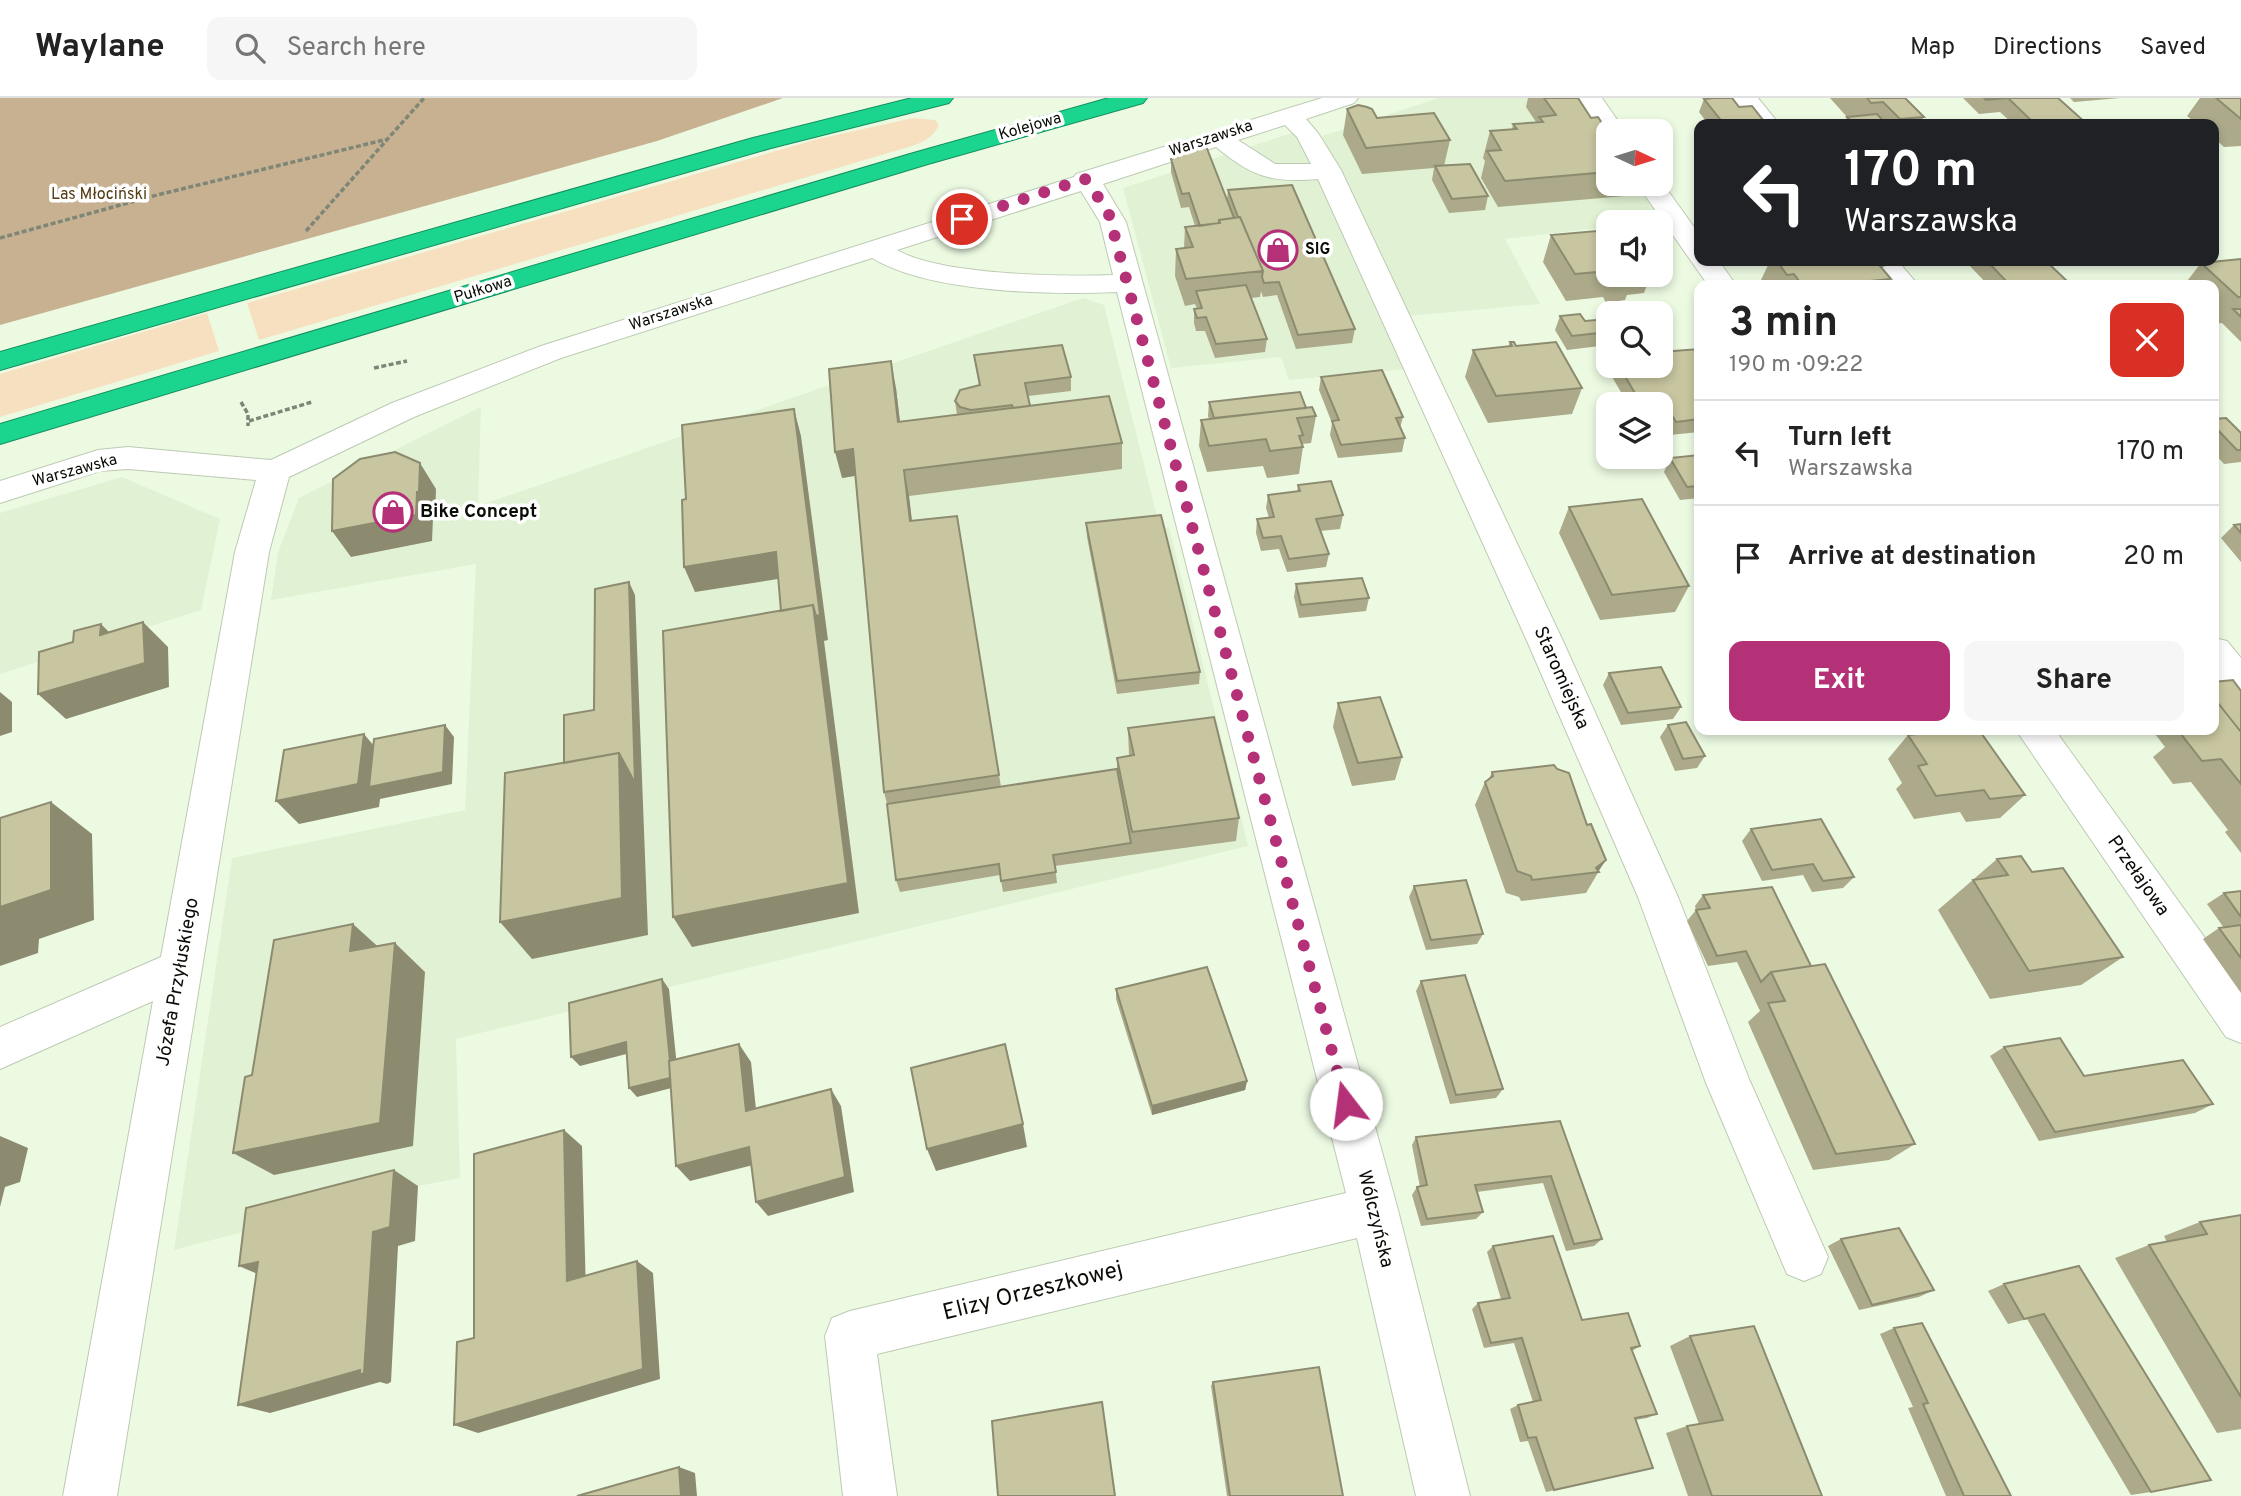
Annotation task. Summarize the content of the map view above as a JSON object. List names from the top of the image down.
{
  "streets": {
    "highway": ["Kolejowa", "Pułkowa"],
    "street": [
      "Warszawska",
      "Staromiejska",
      "Przełajowa",
      "Józefa Przyłuskiego",
      "Wólczyńska",
      "Elizy Orzeszkowej"
    ]
  },
  "crossings": [
    ["Kolejowa", "Pułkowa"],
    ["Warszawska", "Staromiejska"],
    ["Warszawska", "Józefa Przyłuskiego"],
    ["Warszawska", "Wólczyńska"],
    ["Wólczyńska", "Elizy Orzeszkowej"]
  ],
  "parks": ["Las Młociński"],
  "places": {
    "shop": ["SIG", "Bike Concept"]
  },
  "north": "right",
  "page": {
    "header": "Waylane",
    "search": "Search here",
    "nav": ["Map", "Directions", "Saved"],
    "turn": ["170 m", "Warszawska"],
    "heading": ["3 min", "190 m · 09:22"],
    "list": [
      {
        "name": "Turn left",
        "note": "Warszawska",
        "value": "170 m"
      },
      {
        "name": "Arrive at destination",
        "value": "20 m"
      }
    ],
    "buttons": ["Exit", "Share"]
  }
}
